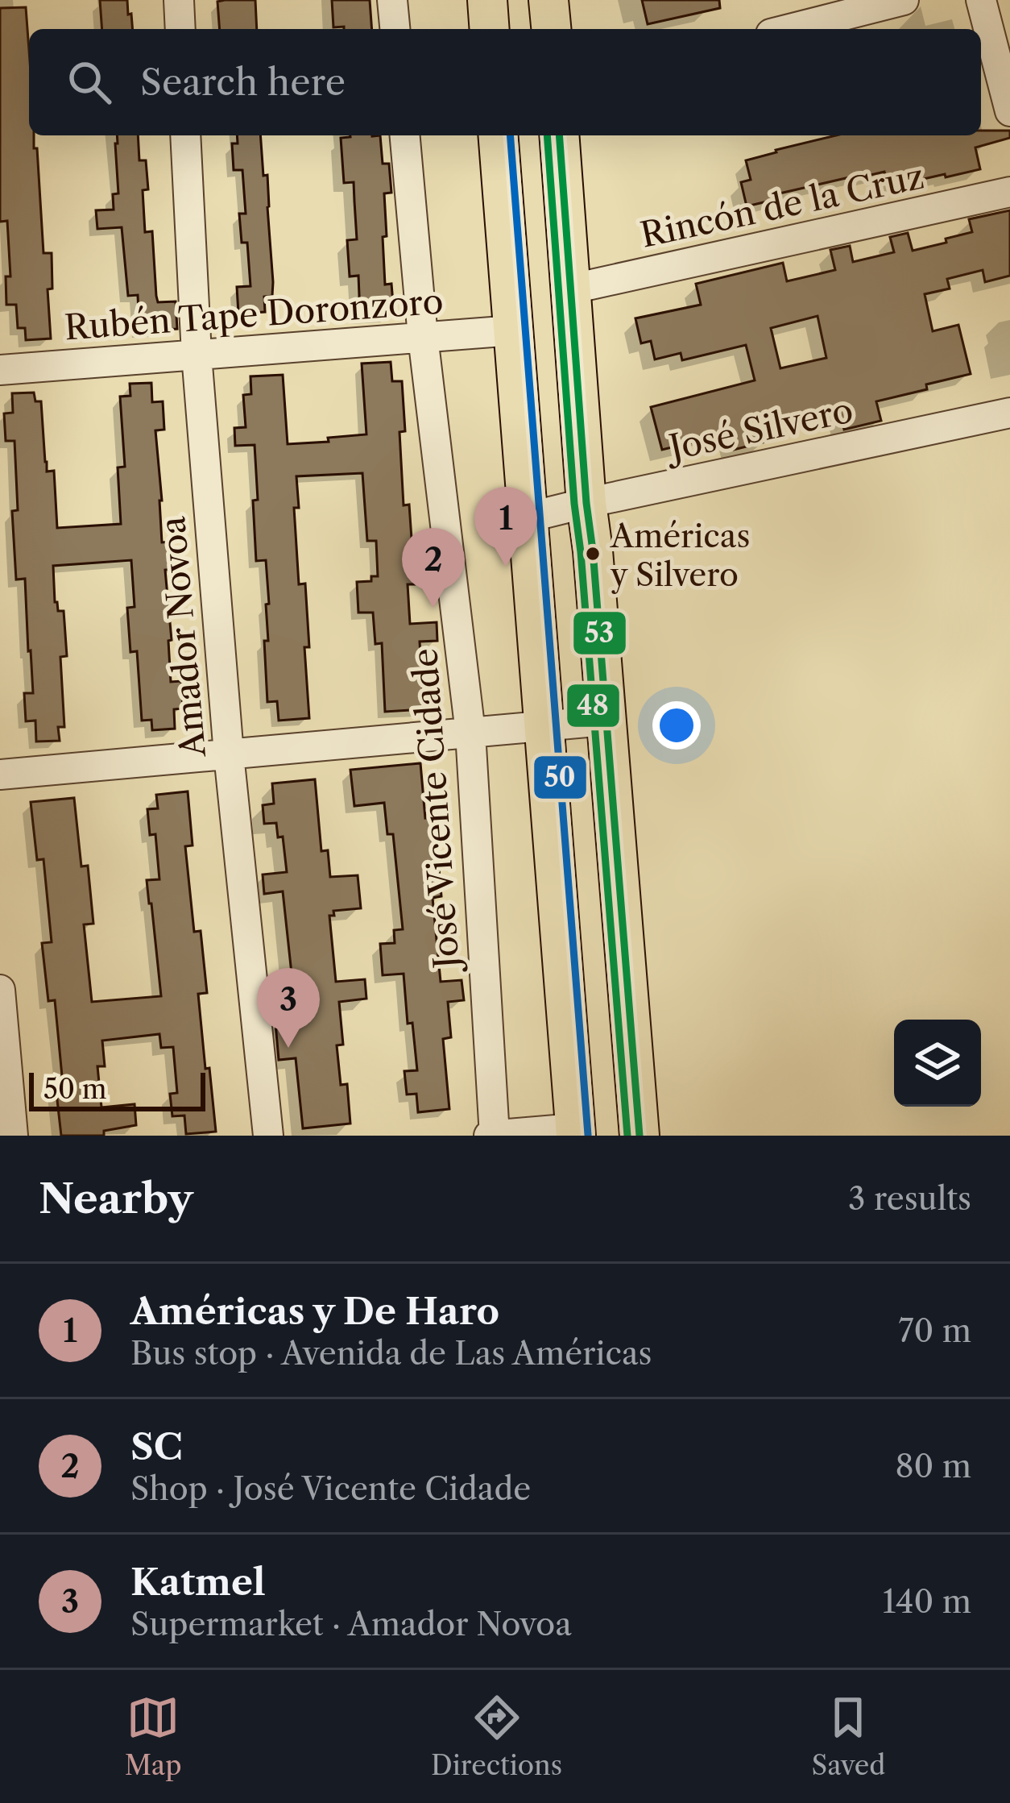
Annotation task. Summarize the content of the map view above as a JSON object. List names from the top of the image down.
{
  "streets": {
    "street": [
      "Rincón de la Cruz",
      "Rubén Tape Doronzoro",
      "José Silvero",
      "Amador Novoa",
      "José Vicente Cidade"
    ]
  },
  "crossings": [
    ["Rubén Tape Doronzoro", "Amador Novoa"],
    ["Rubén Tape Doronzoro", "José Vicente Cidade"]
  ],
  "places": ["Américas y Silvero"],
  "lines": ["transit line 53", "transit line 48", "transit line 50"],
  "scale_bar": "50 m",
  "page": {
    "search": "Search here",
    "pins": ["1", "2", "3"],
    "scale": "50 m",
    "heading": ["Nearby", "3 results"],
    "list": [
      {
        "mark": "1",
        "name": "Américas y De Haro",
        "note": "Bus stop · Avenida de Las Américas",
        "value": "70 m"
      },
      {
        "mark": "2",
        "name": "SC",
        "note": "Shop · José Vicente Cidade",
        "value": "80 m"
      },
      {
        "mark": "3",
        "name": "Katmel",
        "note": "Supermarket · Amador Novoa",
        "value": "140 m"
      }
    ],
    "nav": ["Map", "Directions", "Saved"]
  }
}
